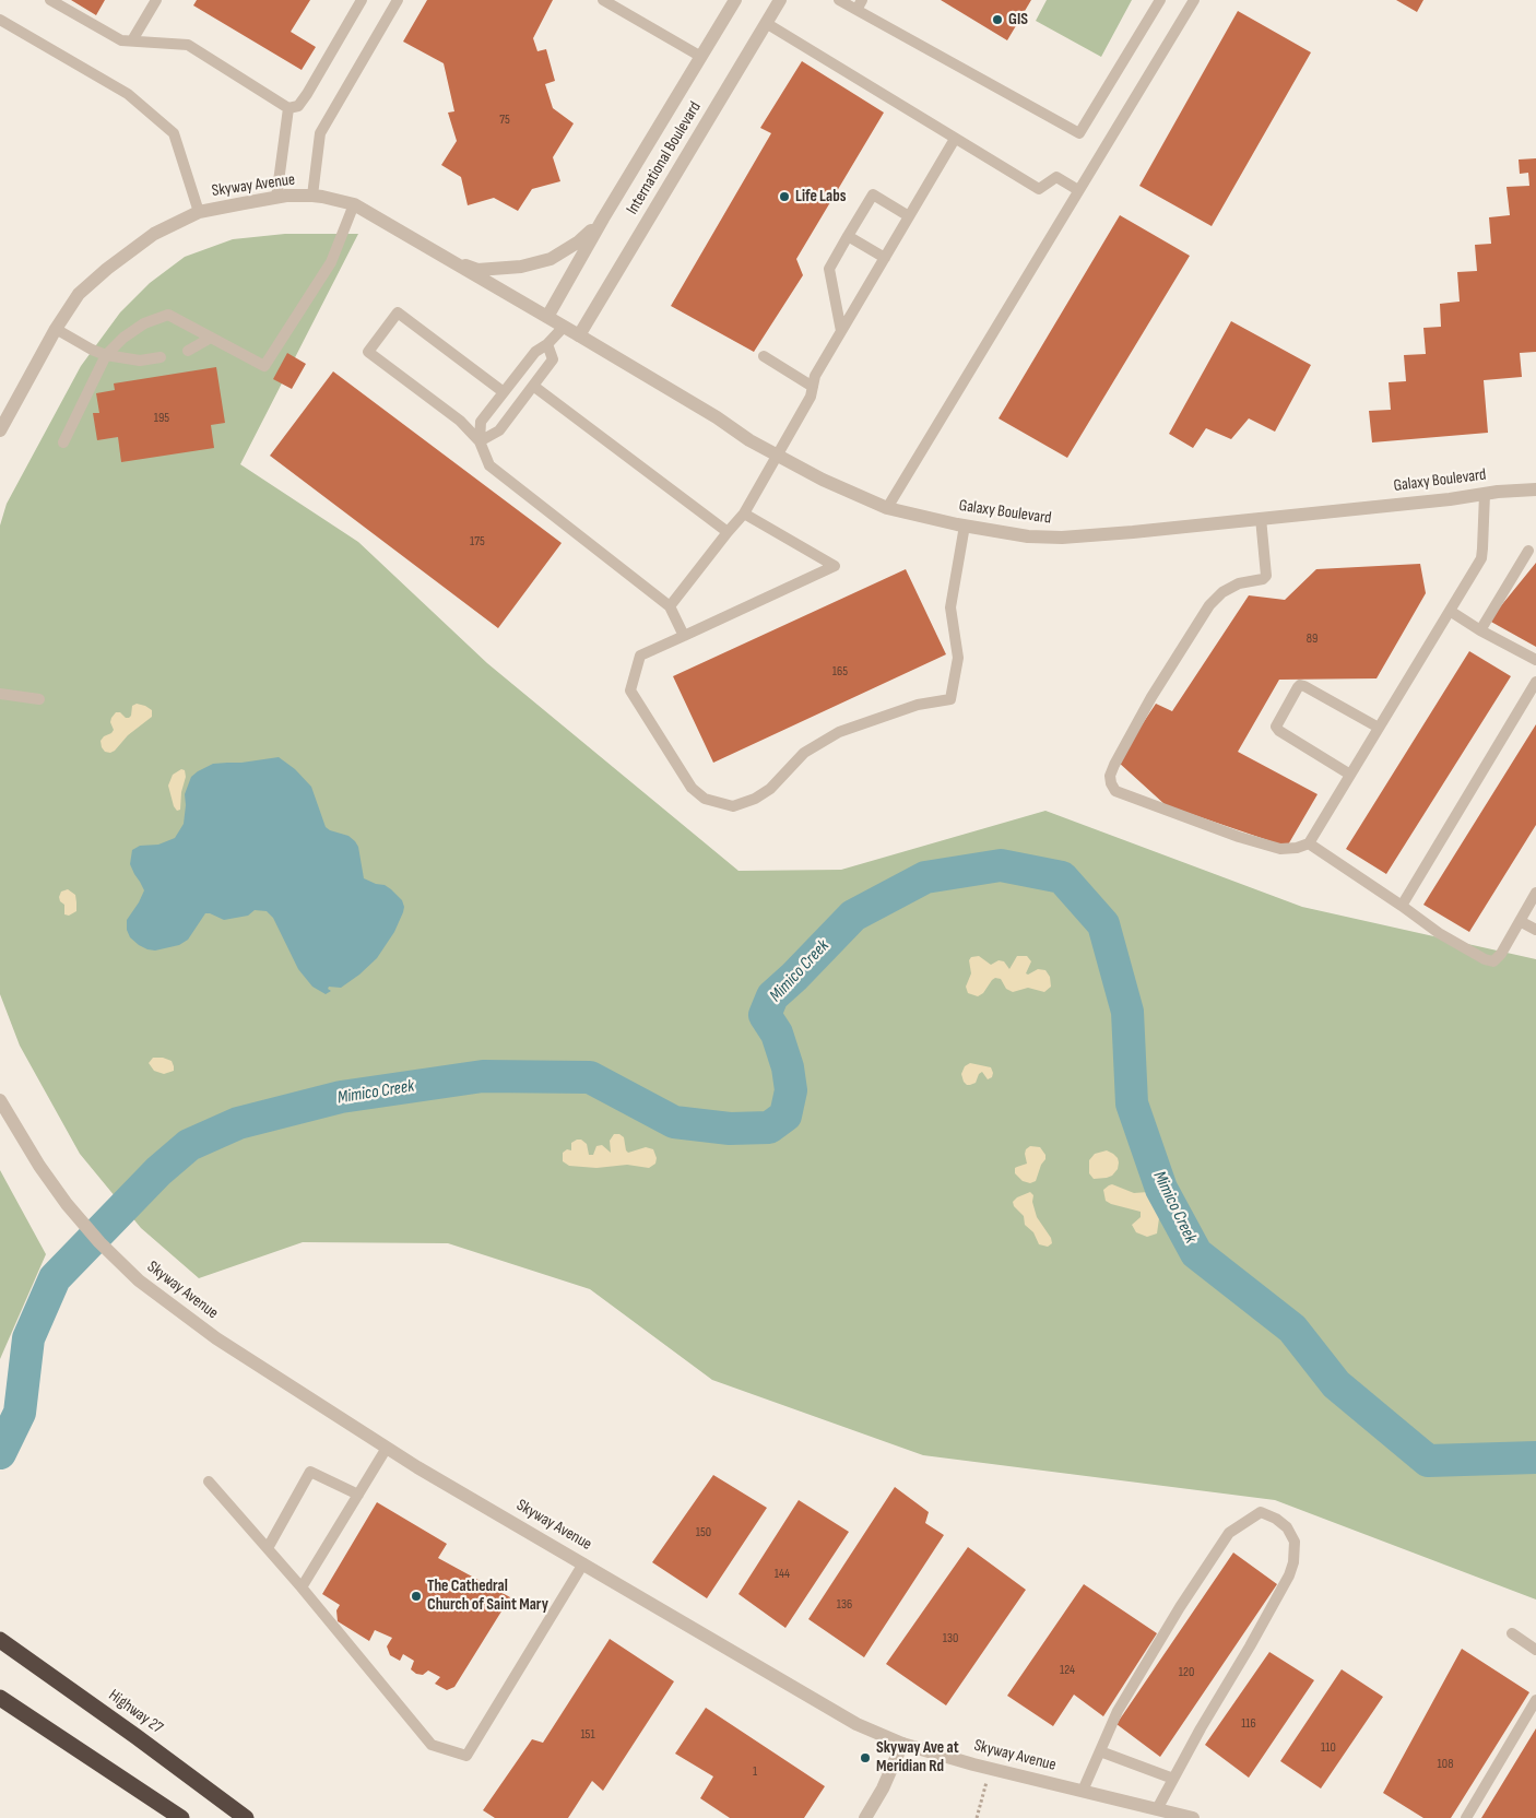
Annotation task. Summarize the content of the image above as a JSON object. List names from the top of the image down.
{
  "streets": {
    "highway": ["Highway 27"],
    "street": ["International Boulevard", "Skyway Avenue", "Galaxy Boulevard"]
  },
  "crossings": [
    ["International Boulevard", "Skyway Avenue"],
    ["International Boulevard", "Galaxy Boulevard"],
    ["Skyway Avenue", "Galaxy Boulevard"]
  ],
  "water": ["Mimico Creek"],
  "places": [
    "GIS",
    "Life Labs",
    "The Cathedral Church of Saint Mary",
    "Skyway Ave at Meridian Rd"
  ],
  "house_numbers": [
    "75",
    "195",
    "175",
    "89",
    "165",
    "150",
    "144",
    "136",
    "130",
    "124",
    "120",
    "116",
    "151",
    "110",
    "108",
    "1"
  ]
}
